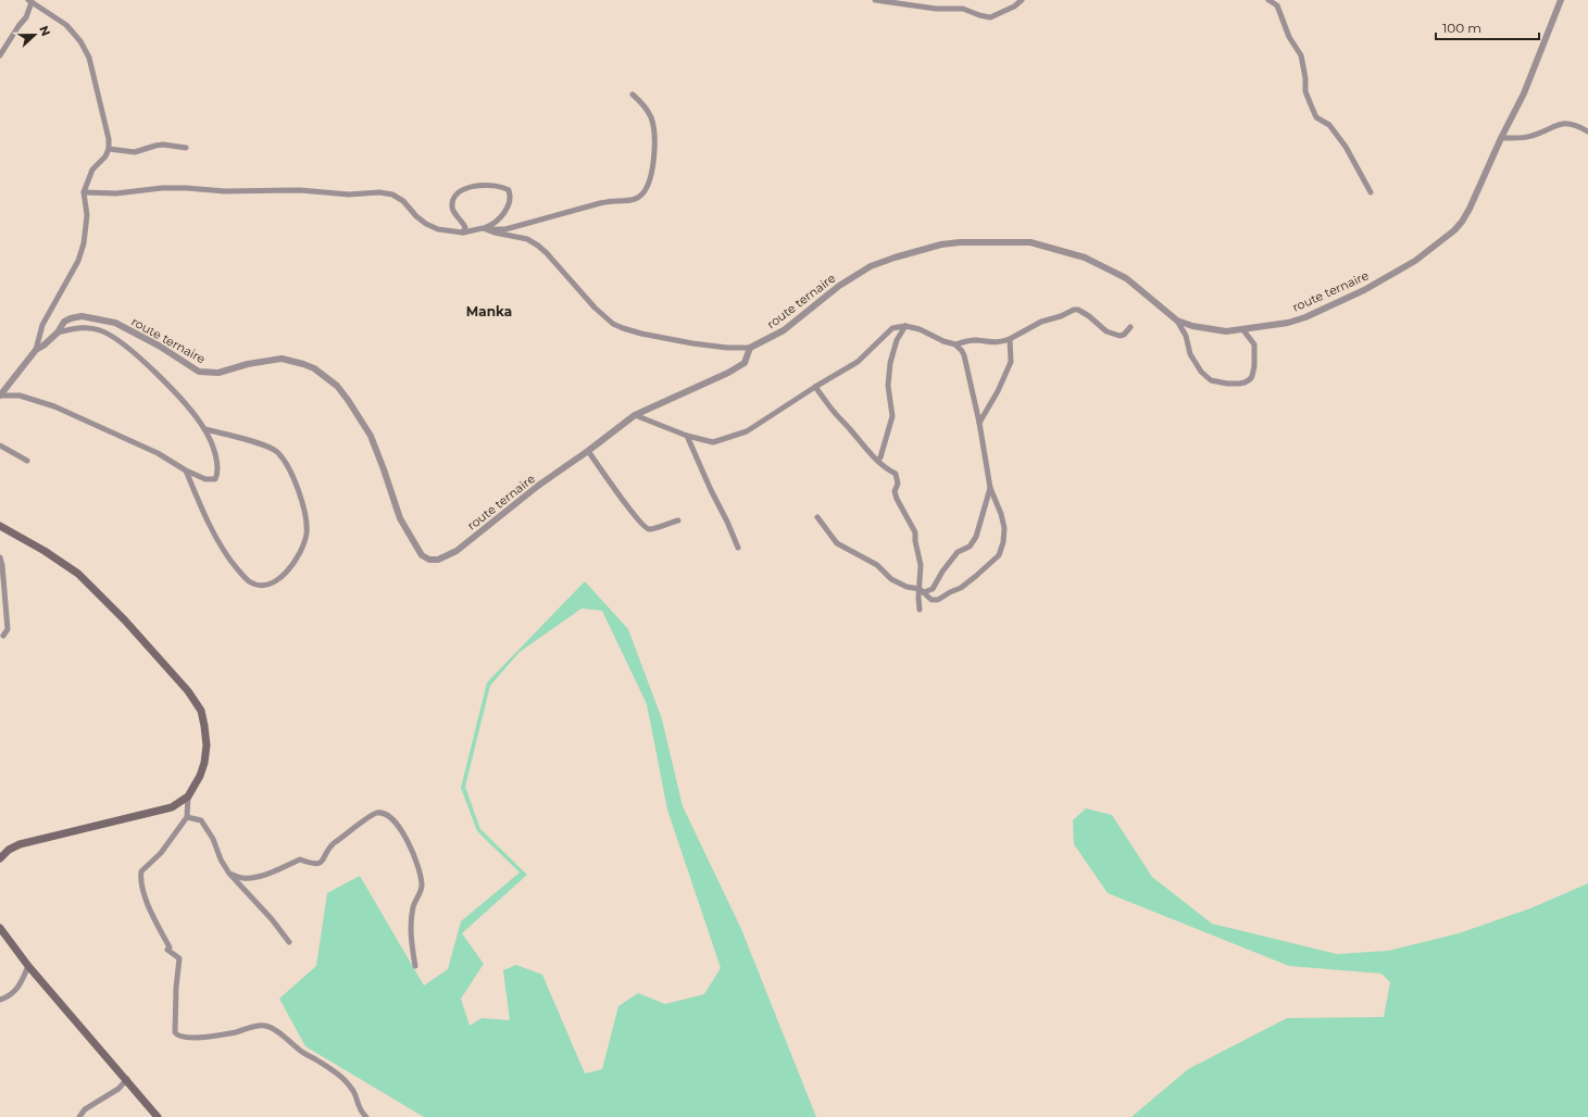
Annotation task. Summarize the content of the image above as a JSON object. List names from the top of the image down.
{
  "streets": {
    "street": ["route ternaire"]
  },
  "districts": ["Manka"],
  "scale_bar": "100 m",
  "north": "right"
}
